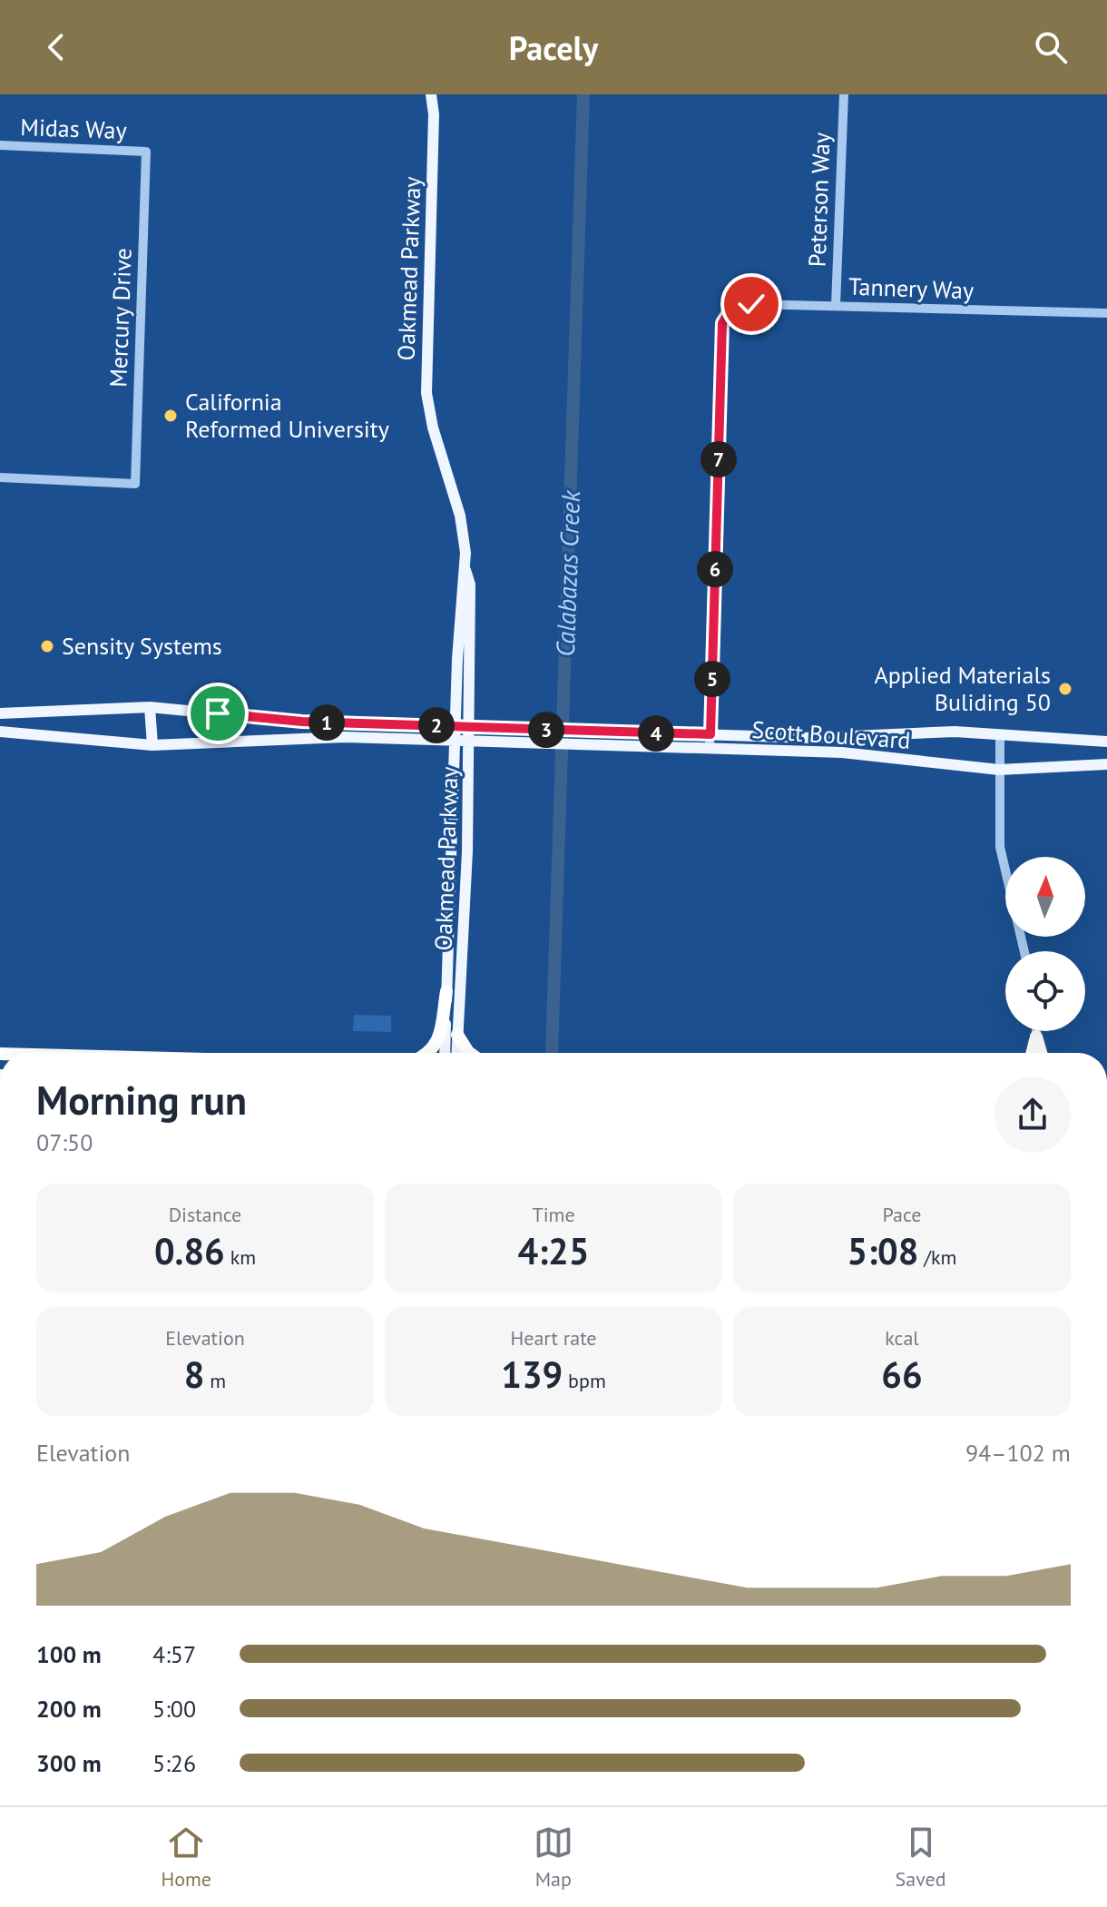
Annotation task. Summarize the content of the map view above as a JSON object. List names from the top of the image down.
{
  "streets": {
    "main road": ["Oakmead Parkway", "Scott Boulevard"],
    "street": [
      "Midas Way",
      "Peterson Way",
      "Tannery Way",
      "Mercury Drive"
    ]
  },
  "crossings": [
    ["Midas Way", "Mercury Drive"],
    ["Peterson Way", "Tannery Way"],
    ["Oakmead Parkway", "Scott Boulevard"],
    ["Tannery Way", "Scott Boulevard"]
  ],
  "water": ["Calabazas Creek"],
  "places": ["California Reformed University", "Sensity Systems", "Applied Materials Buliding 50"],
  "north": "top",
  "page": {
    "header": "Pacely",
    "pins": [
      "7",
      "6",
      "5",
      "1",
      "2",
      "3",
      "4"
    ],
    "heading": ["Morning run", "07:50"],
    "stats": [
      ["Distance", "0.86 km"],
      ["Time", "4:25"],
      ["Pace", "5:08 /km"],
      ["Elevation", "8 m"],
      ["Heart rate", "139 bpm"],
      ["kcal", "66"]
    ],
    "chart": ["Elevation", "94–102 m"],
    "list": [
      {
        "name": "100 m",
        "note": "4:57"
      },
      {
        "name": "200 m",
        "note": "5:00"
      },
      {
        "name": "300 m",
        "note": "5:26"
      }
    ],
    "tabs": ["Home", "Map", "Saved"]
  }
}
